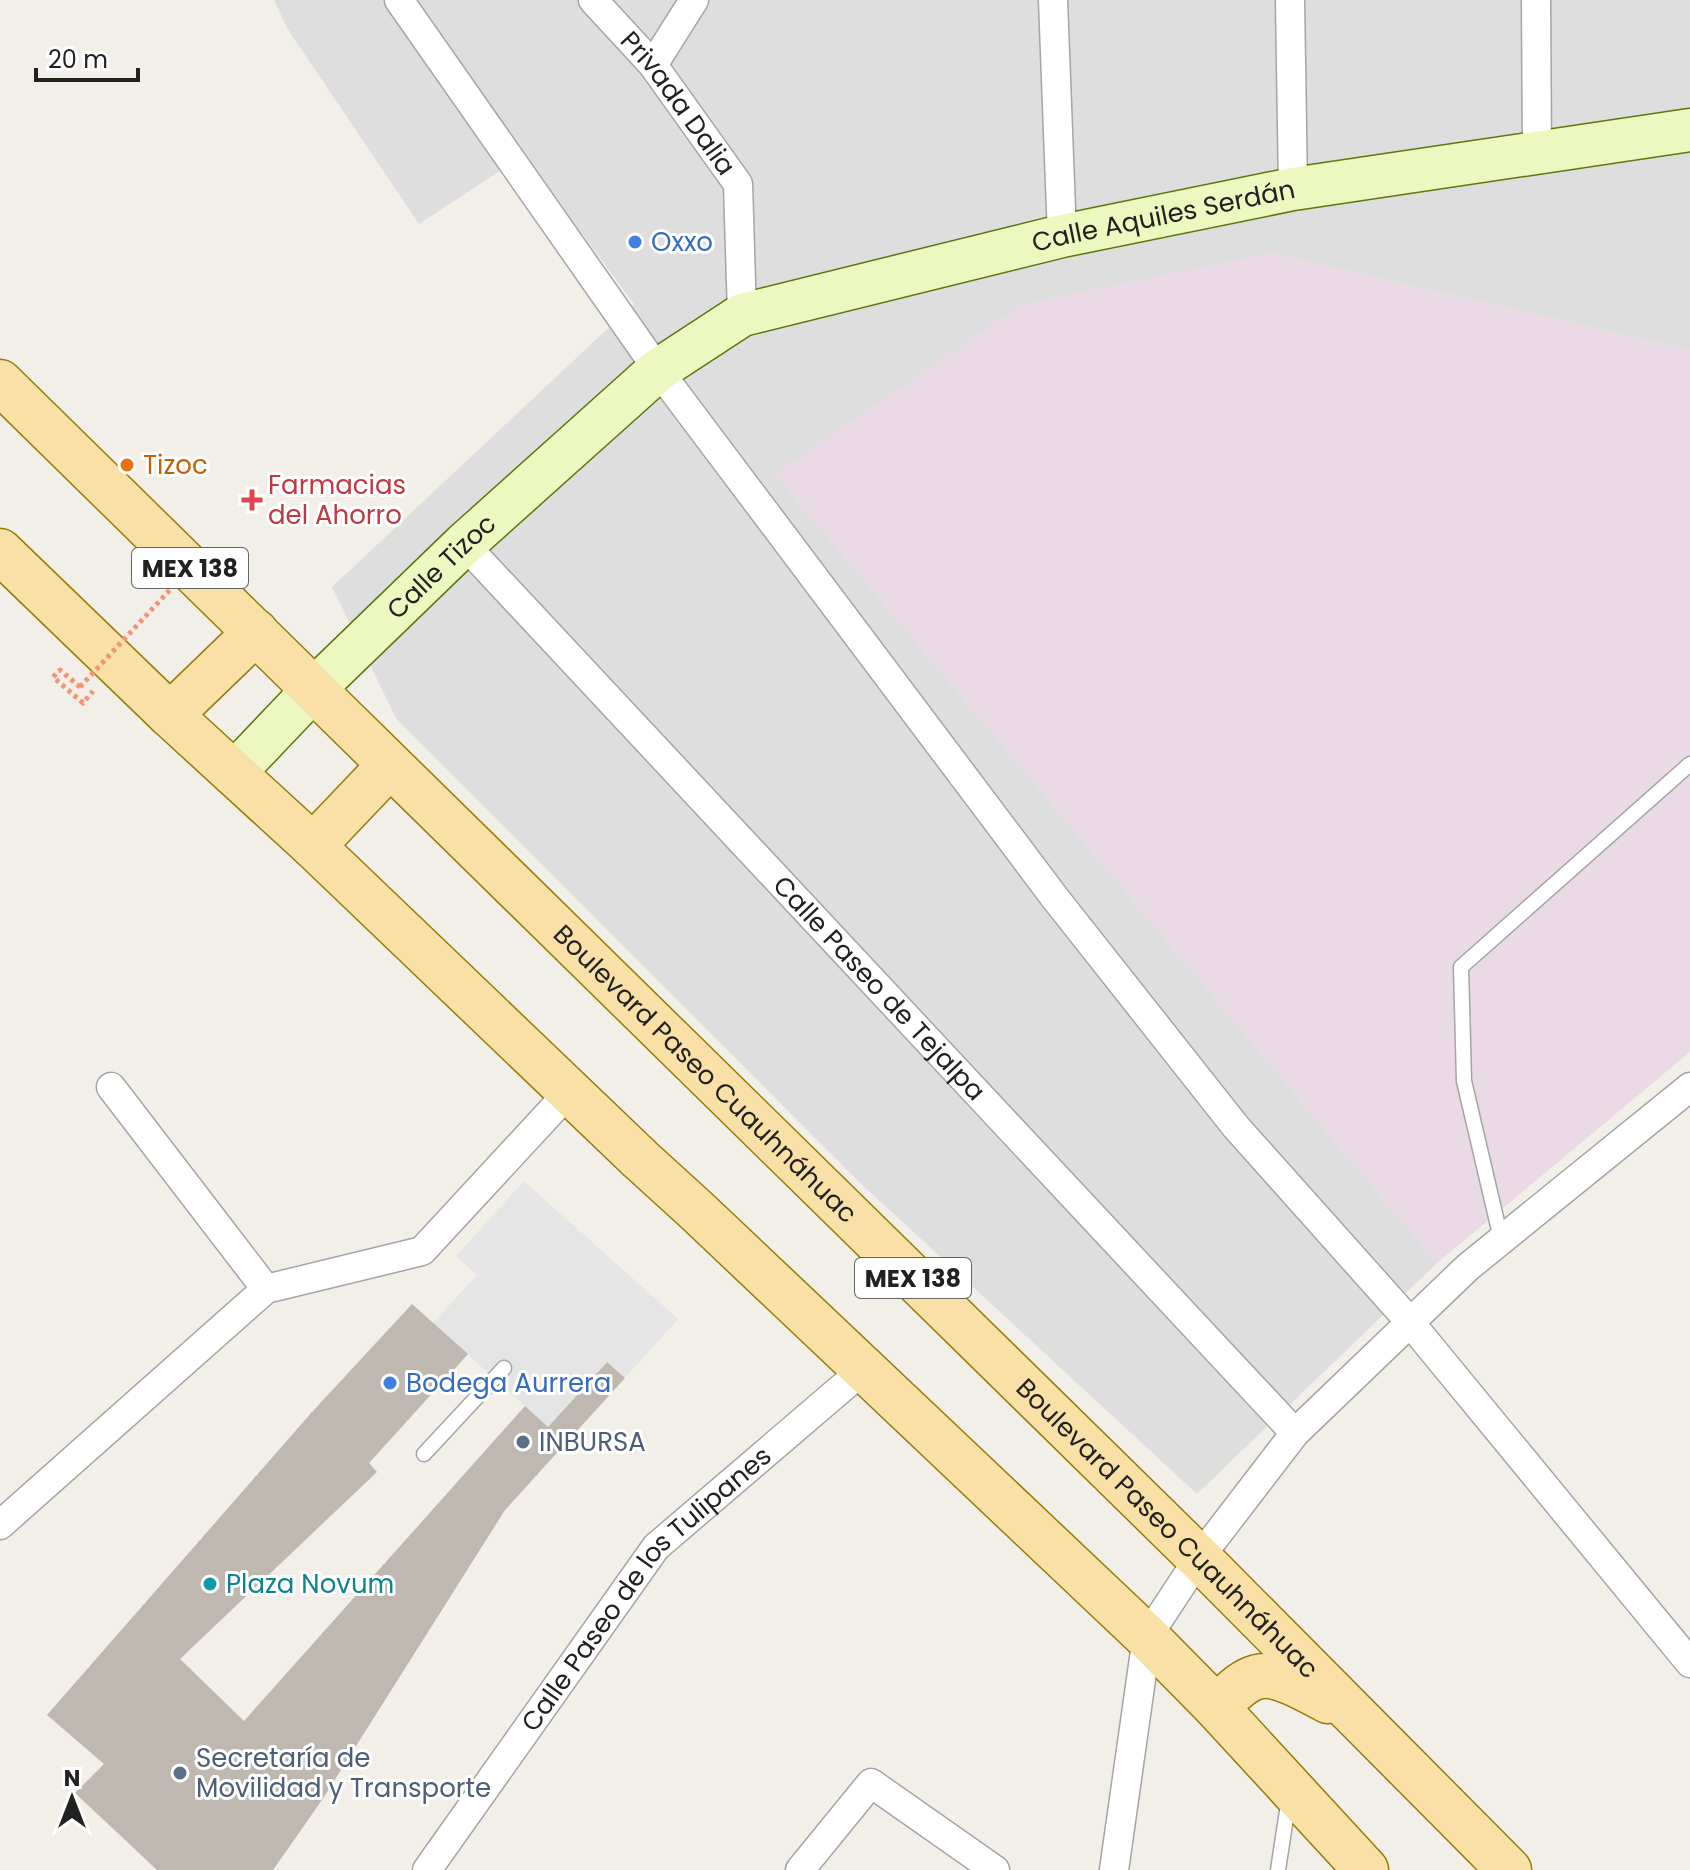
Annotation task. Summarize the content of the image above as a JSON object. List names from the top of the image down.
{
  "streets": {
    "main road": ["MEX 138", "Boulevard Paseo Cuauhnáhuac"],
    "street": [
      "Privada Dalia",
      "Calle Aquiles Serdán",
      "Calle Tizoc",
      "Calle Paseo de Tejalpa",
      "Calle Paseo de los Tulipanes"
    ]
  },
  "crossings": [
    ["Privada Dalia", "Calle Aquiles Serdán"],
    ["Calle Aquiles Serdán", "Calle Tizoc"],
    ["Calle Tizoc", "Calle Paseo de Tejalpa"],
    ["Calle Tizoc", "Boulevard Paseo Cuauhnáhuac"]
  ],
  "places": {
    "other": [
      "Oxxo",
      "Tizoc",
      "Bodega Aurrera",
      "INBURSA",
      "Plaza Novum",
      "Secretaría de Movilidad y Transporte"
    ],
    "health": ["Farmacias del Ahorro"]
  },
  "scale_bar": "20 m",
  "north": "top"
}
